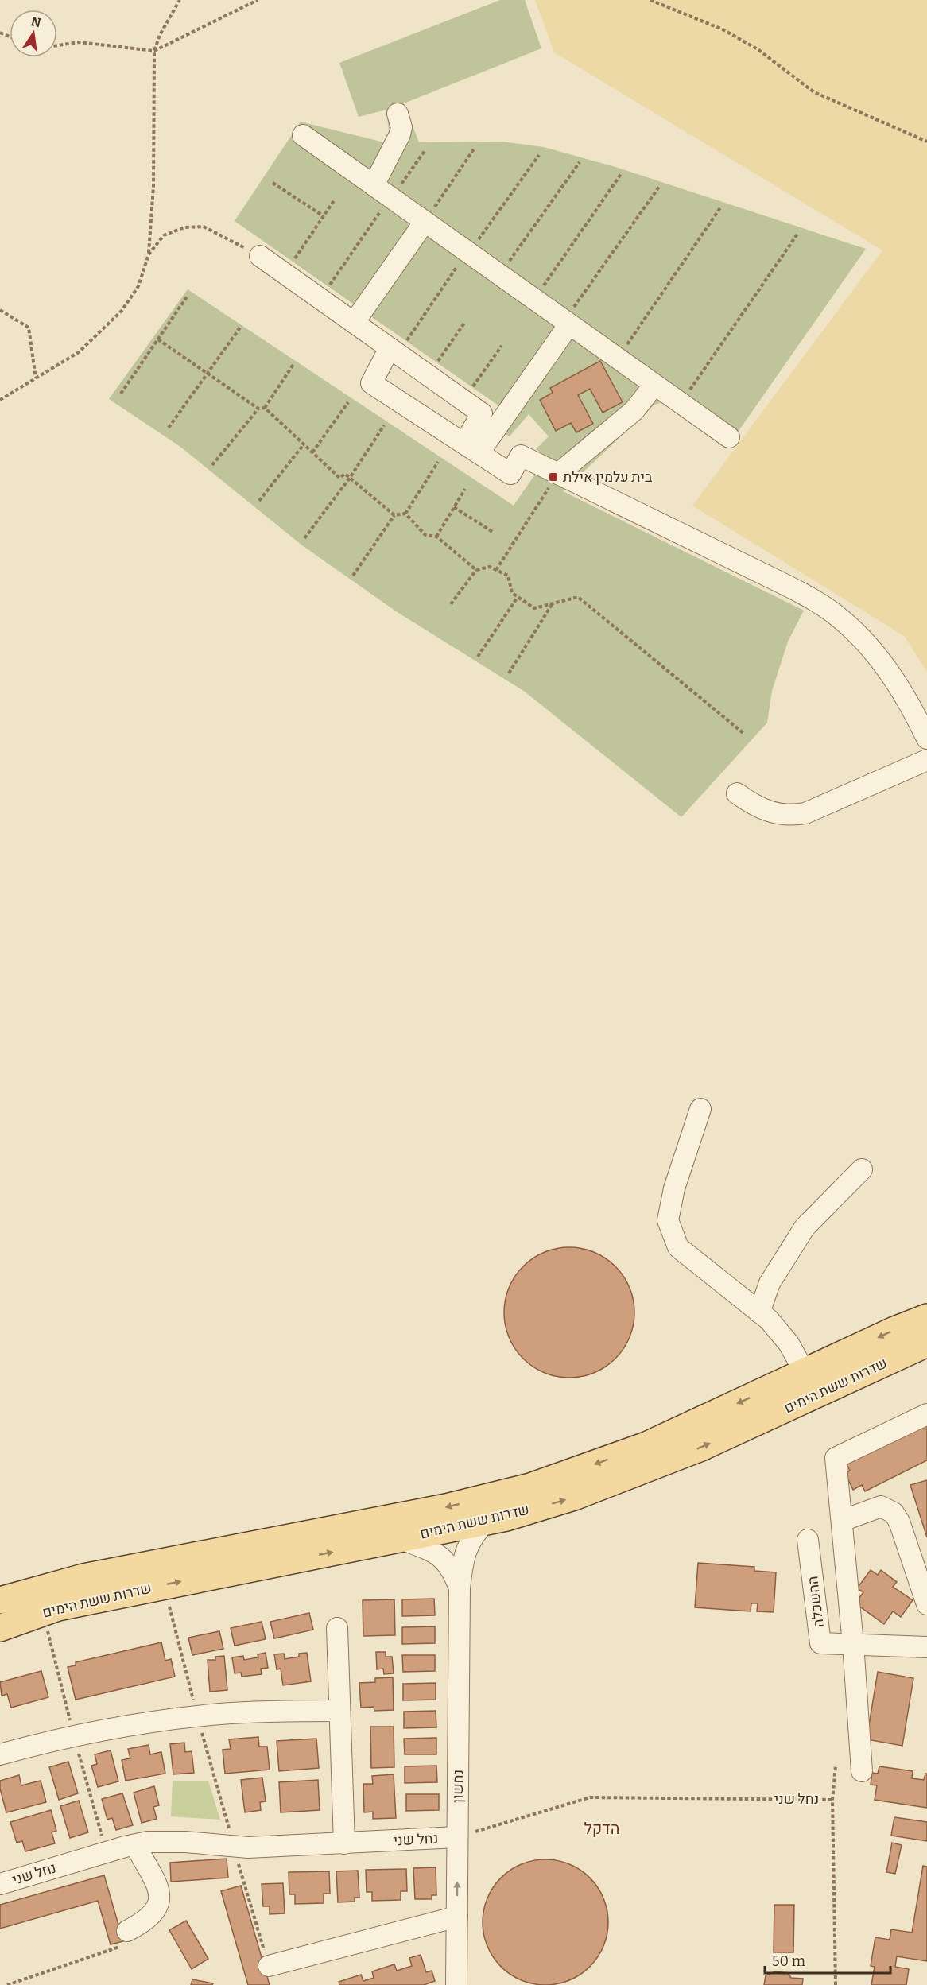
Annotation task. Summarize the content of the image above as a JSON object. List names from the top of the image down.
{
  "streets": {
    "main road": ["שדרות ששת הימים"],
    "street": ["ההשכלה", "נחשון", "נחל שני"]
  },
  "crossings": [
    ["שדרות ששת הימים", "נחשון"],
    ["נחשון", "נחל שני"]
  ],
  "districts": ["הדקל"],
  "places": {
    "transit": ["בית עלמין אילת"]
  },
  "scale_bar": "50 m",
  "north": "top"
}
